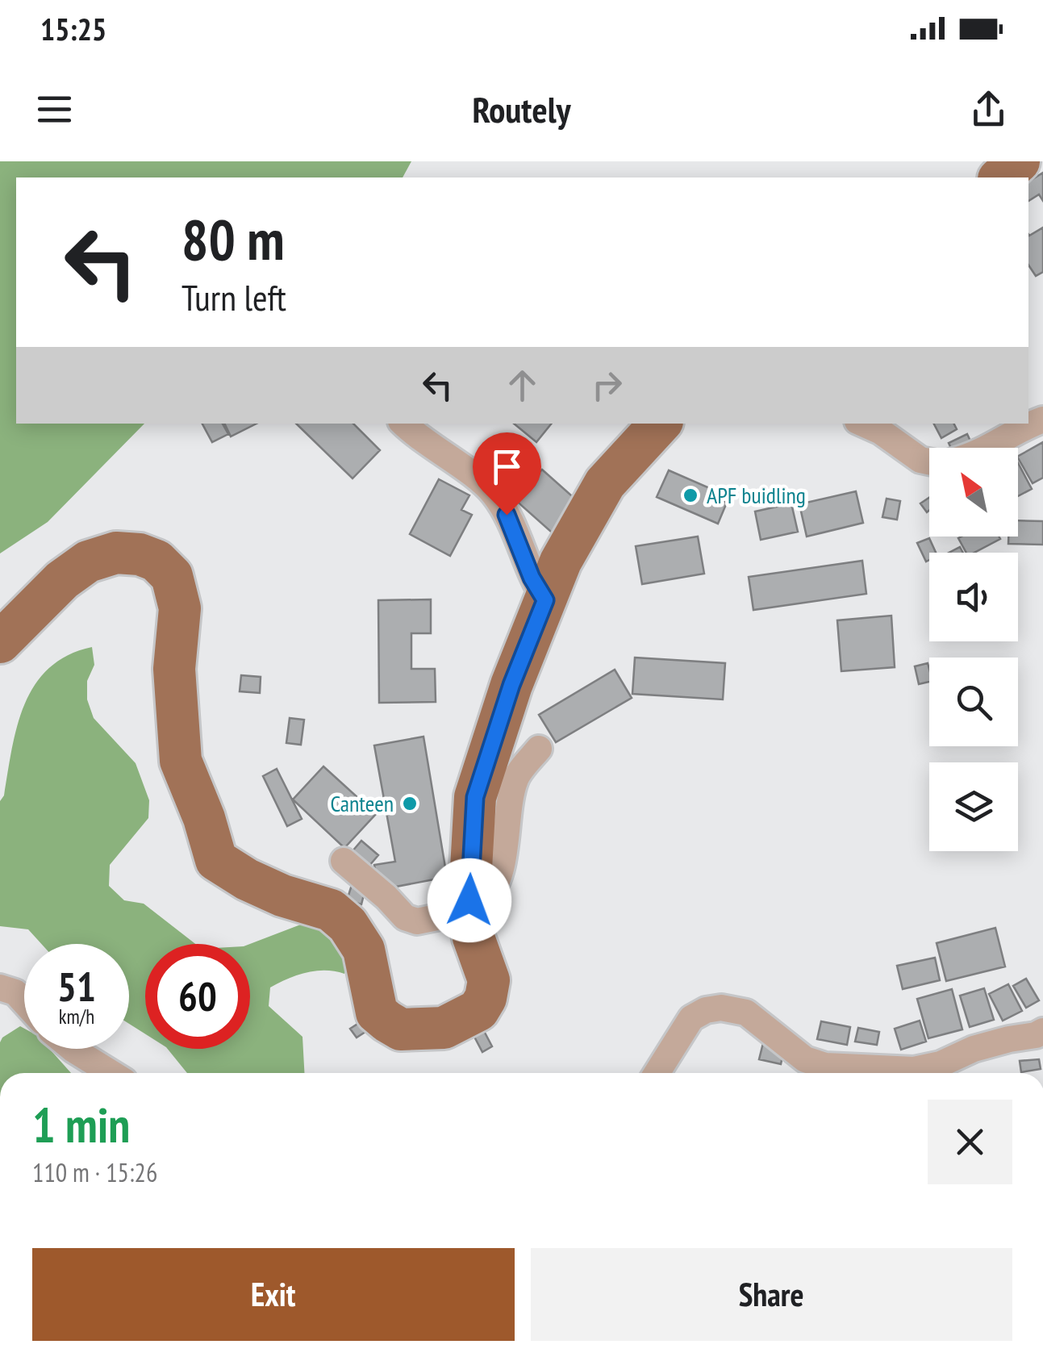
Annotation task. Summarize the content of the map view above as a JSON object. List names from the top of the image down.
{
  "places": ["APF buidling", "Canteen"],
  "north": "top left",
  "page": {
    "status": "15:25",
    "header": "Routely",
    "turn": ["80 m", "Turn left"],
    "speed": "51 km/h",
    "limit": "60",
    "heading": ["1 min", "110 m · 15:26"],
    "buttons": ["Exit", "Share"]
  }
}
